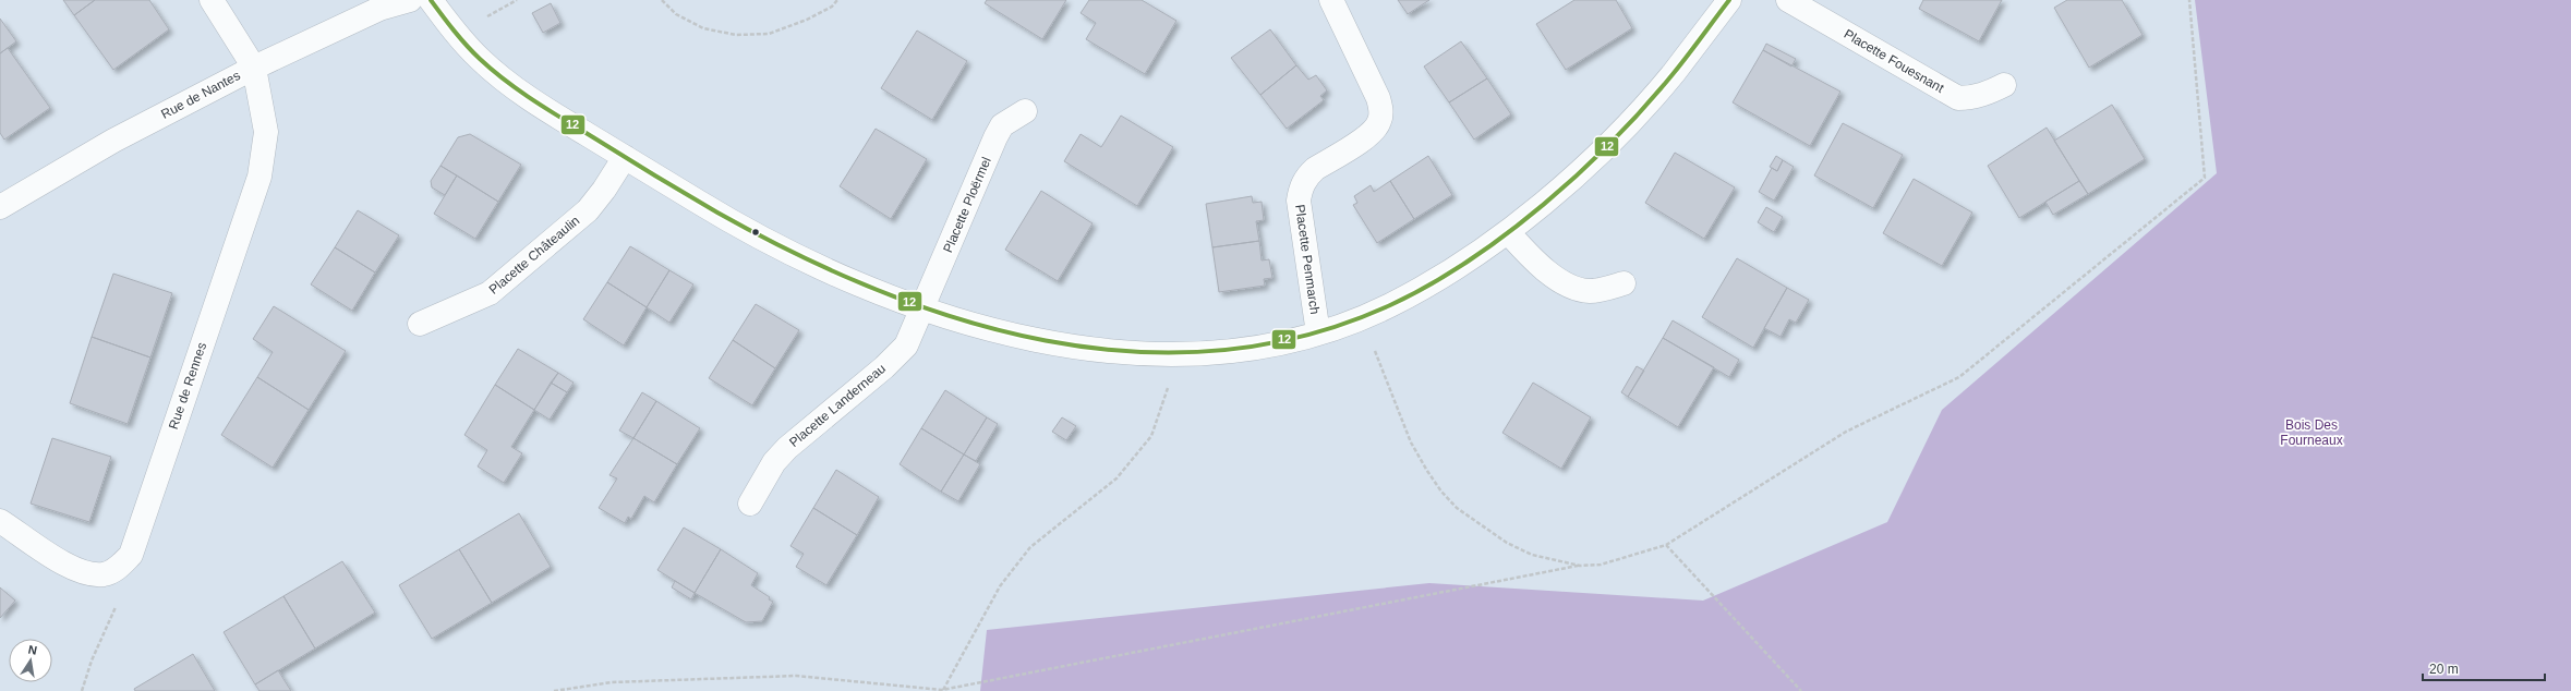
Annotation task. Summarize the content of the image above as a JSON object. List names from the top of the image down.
{
  "streets": {
    "street": [
      "Placette Fouesnant",
      "Rue de Nantes",
      "Placette Ploërmel",
      "Placette Châteaulin",
      "Placette Penmarch",
      "Rue de Rennes",
      "Placette Landerneau"
    ]
  },
  "crossings": [
    ["Rue de Nantes", "Rue de Rennes"],
    ["Placette Ploërmel", "Placette Landerneau"]
  ],
  "parks": ["Bois Des Fourneaux"],
  "lines": ["transit line 12"],
  "scale_bar": "20 m",
  "north": "top"
}
